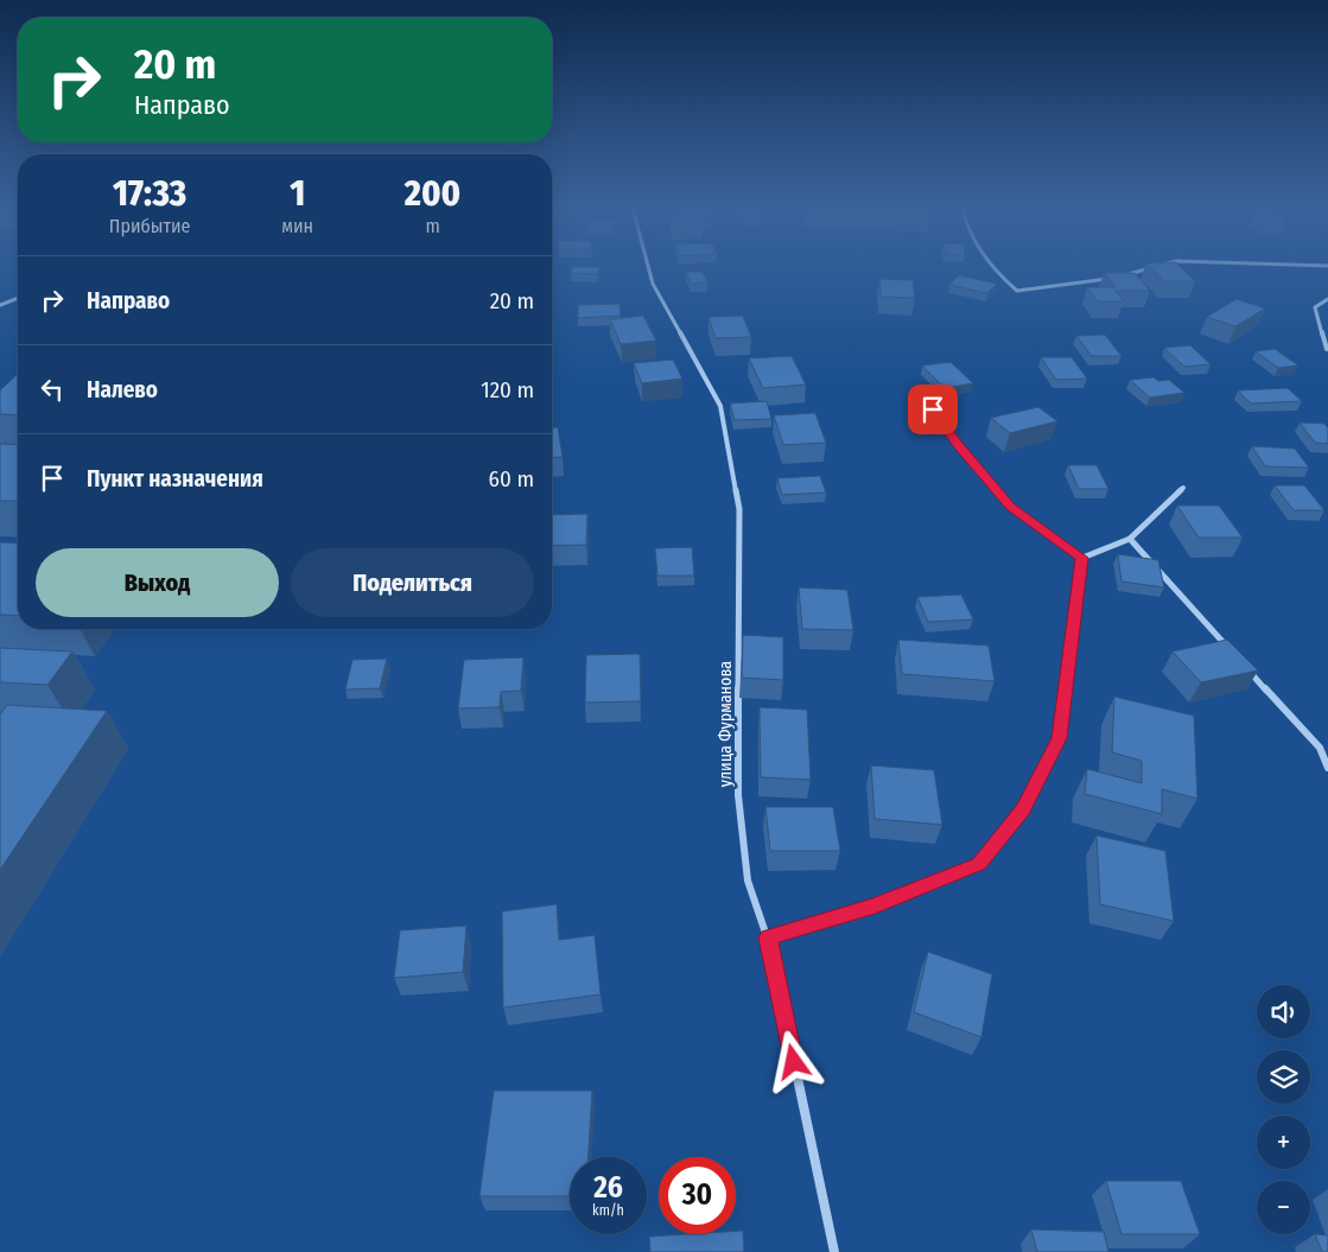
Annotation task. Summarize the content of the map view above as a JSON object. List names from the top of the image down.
{
  "streets": {
    "street": ["улица Фурманова"]
  },
  "page": {
    "turn": ["20 m", "Направо"],
    "eta": [
      "17:33",
      "Прибытие",
      "1",
      "мин",
      "200",
      "m"
    ],
    "list": [
      {
        "name": "Направо",
        "value": "20 m"
      },
      {
        "name": "Налево",
        "value": "120 m"
      },
      {
        "name": "Пункт назначения",
        "value": "60 m"
      }
    ],
    "buttons": ["Выход", "Поделиться"],
    "map_buttons": ["+", "−"],
    "speed": "26 km/h",
    "limit": "30"
  }
}
